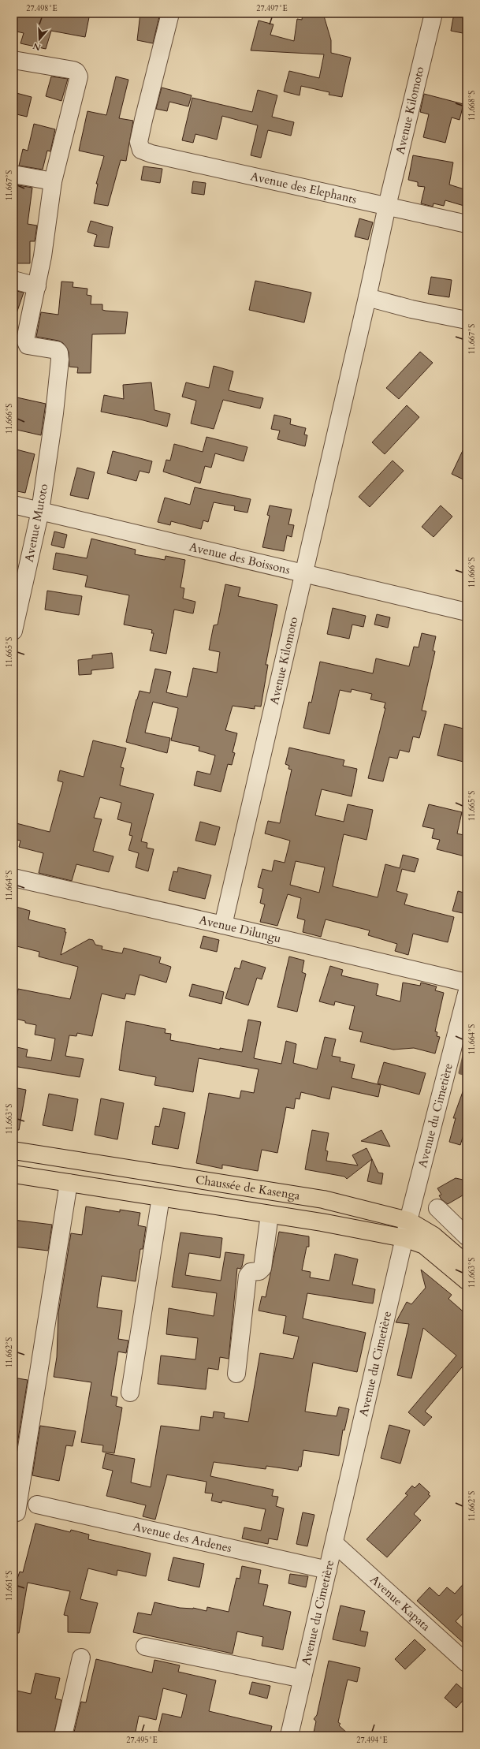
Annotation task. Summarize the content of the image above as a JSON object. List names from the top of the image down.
{
  "streets": {
    "main road": ["Chaussée de Kasenga"],
    "street": [
      "Avenue Kilomoto",
      "Avenue des Elephants",
      "Avenue Mutoto",
      "Avenue des Boissons",
      "Avenue Dilungu",
      "Avenue du Cimetière",
      "Avenue des Ardenes",
      "Avenue Kapata"
    ]
  },
  "crossings": [
    ["Avenue Kilomoto", "Avenue des Elephants"],
    ["Avenue Kilomoto", "Avenue des Boissons"],
    ["Avenue Kilomoto", "Avenue Dilungu"],
    ["Avenue Mutoto", "Avenue des Boissons"],
    ["Avenue du Cimetière", "Chaussée de Kasenga"],
    ["Avenue du Cimetière", "Avenue des Ardenes"],
    ["Avenue du Cimetière", "Avenue Kapata"]
  ],
  "north": "bottom",
  "coordinates": [
    "27.498°E",
    "27.497°E",
    "11.668°S",
    "11.667°S",
    "11.666°S",
    "11.665°S",
    "11.664°S",
    "11.663°S",
    "11.662°S",
    "11.661°S",
    "27.495°E",
    "27.494°E"
  ]
}
